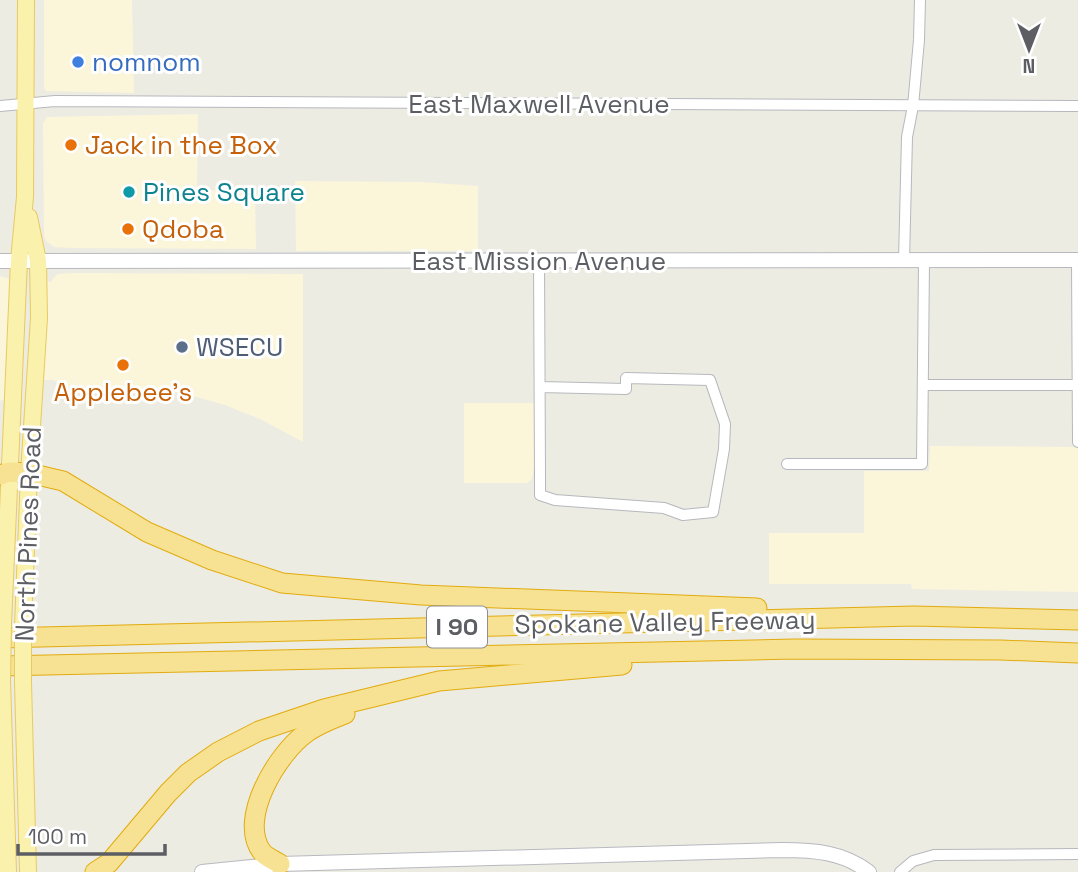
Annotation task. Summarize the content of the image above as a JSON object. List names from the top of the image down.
{
  "streets": {
    "highway": ["Spokane Valley Freeway", "I 90"],
    "main road": ["North Pines Road"],
    "street": ["East Maxwell Avenue", "East Mission Avenue"]
  },
  "crossings": [
    ["East Maxwell Avenue", "North Pines Road"],
    ["East Mission Avenue", "North Pines Road"],
    ["North Pines Road", "Spokane Valley Freeway"]
  ],
  "places": [
    "nomnom",
    "Jack in the Box",
    "Pines Square",
    "Qdoba",
    "WSECU",
    "Applebee's"
  ],
  "scale_bar": "100 m",
  "north": "bottom"
}
